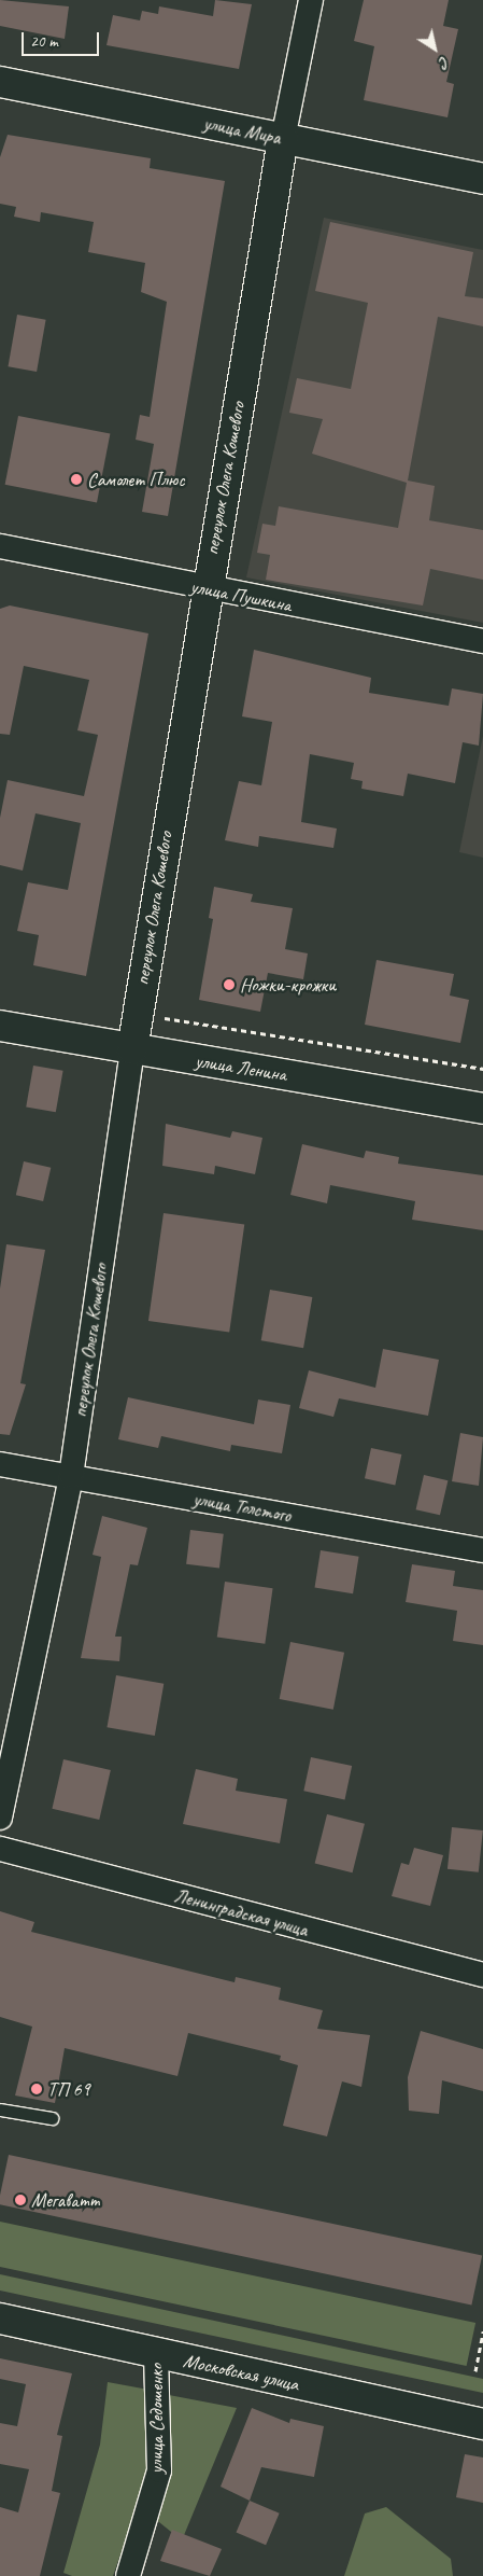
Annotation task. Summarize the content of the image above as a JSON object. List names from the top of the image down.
{
  "streets": {
    "street": [
      "улица Мира",
      "переулок Олега Кошевого",
      "улица Пушкина",
      "улица Ленина",
      "улица Толстого",
      "Ленинградская улица",
      "Московская улица",
      "улица Седошенко"
    ]
  },
  "crossings": [
    ["улица Мира", "переулок Олега Кошевого"],
    ["переулок Олега Кошевого", "улица Пушкина"],
    ["переулок Олега Кошевого", "улица Ленина"],
    ["переулок Олега Кошевого", "улица Толстого"],
    ["Московская улица", "улица Седошенко"]
  ],
  "places": [
    "Самолет Плюс",
    "Ножки-крожки",
    "ТП 69",
    "Мегаватт"
  ],
  "scale_bar": "20 m",
  "north": "bottom right"
}
